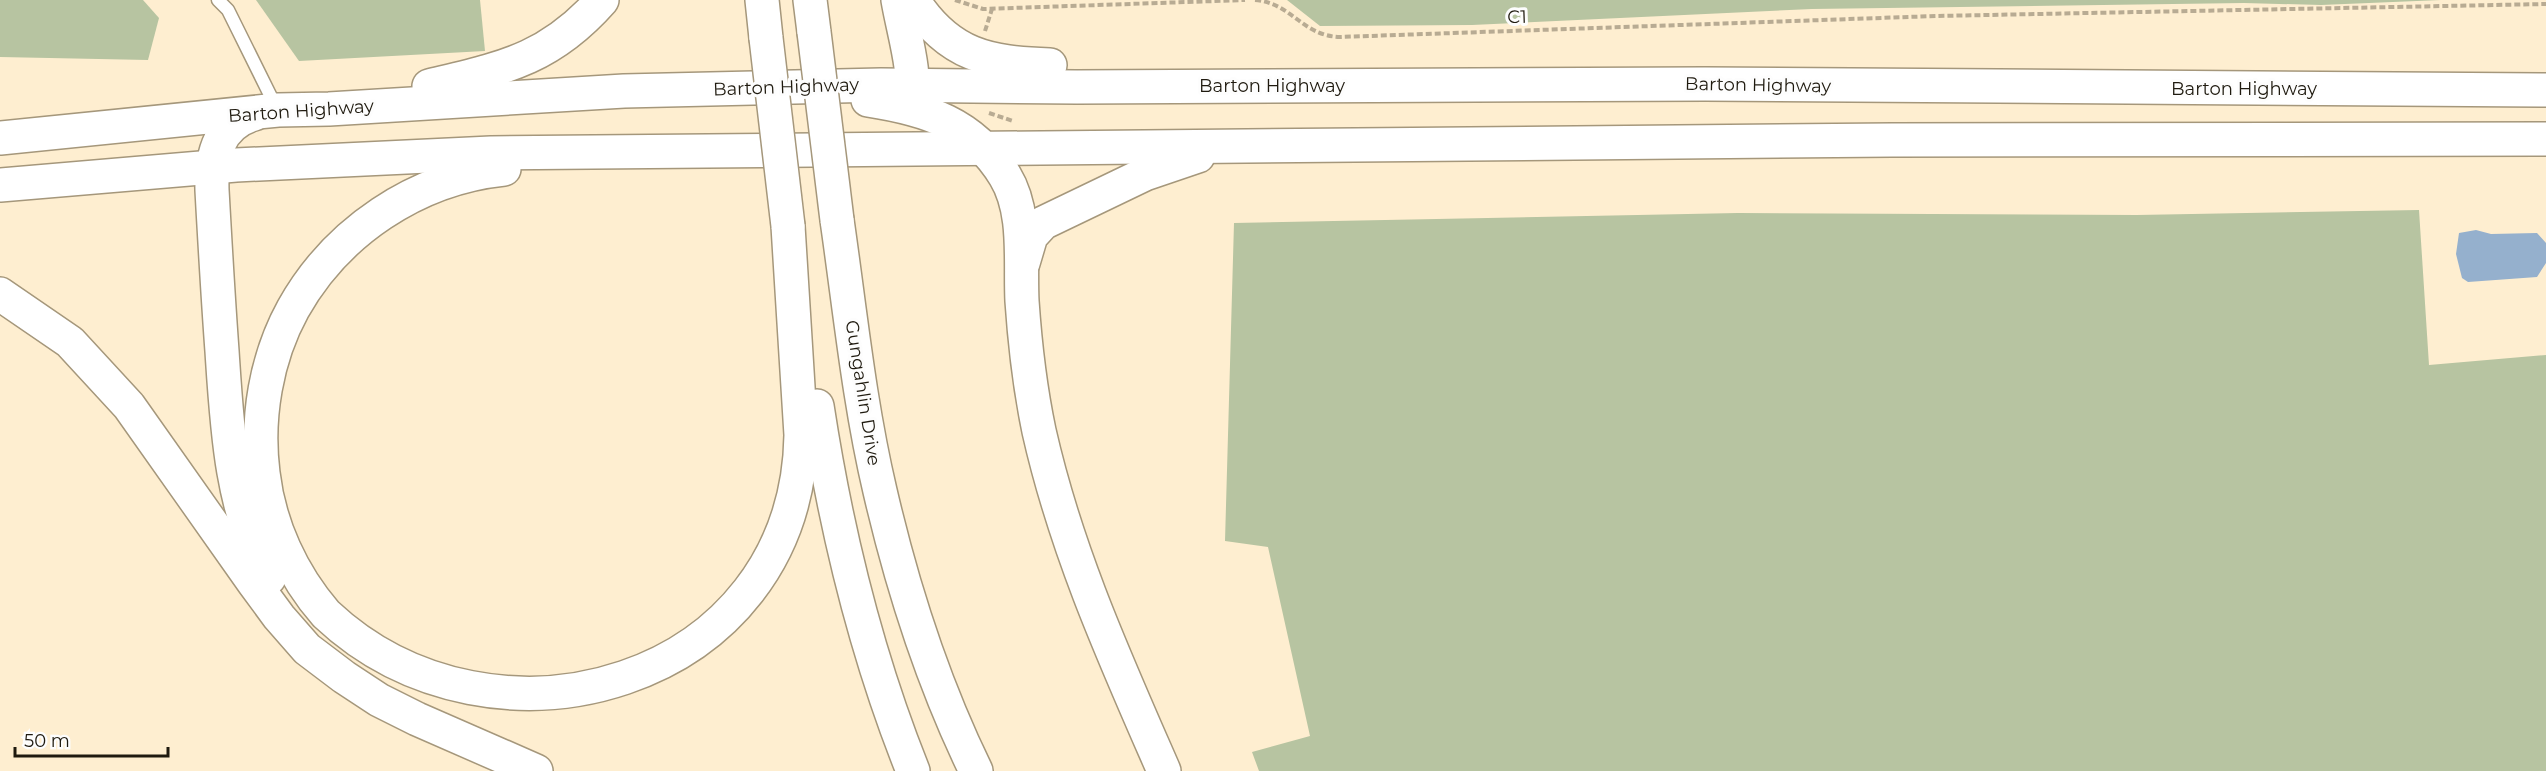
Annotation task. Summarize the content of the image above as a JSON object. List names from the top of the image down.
{
  "streets": {
    "highway": ["Barton Highway", "Gungahlin Drive"],
    "path": ["C1"]
  },
  "scale_bar": "50 m"
}
